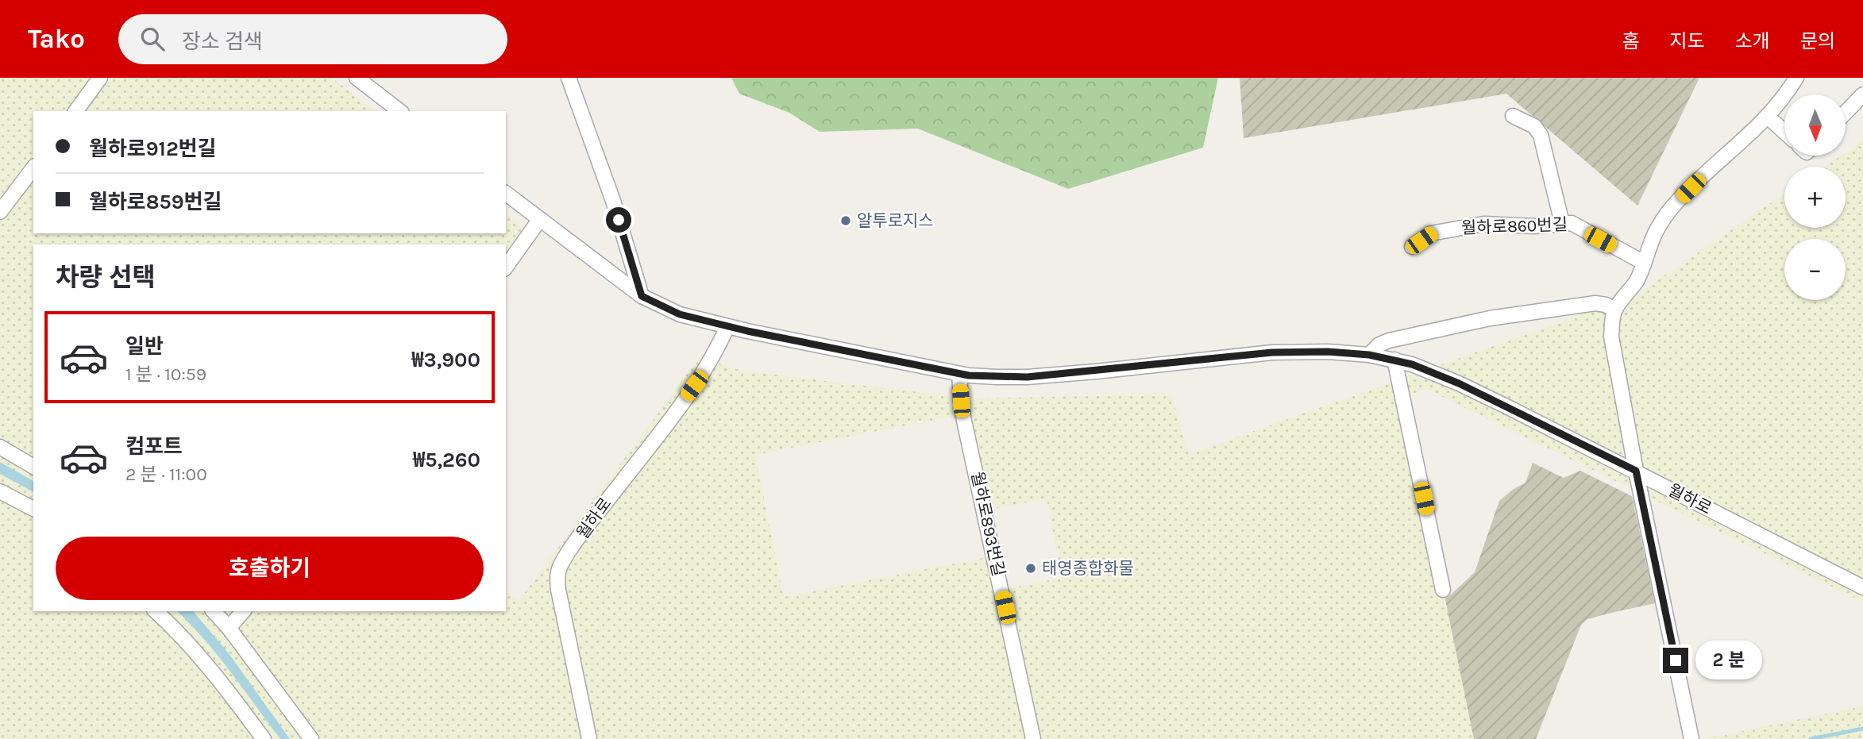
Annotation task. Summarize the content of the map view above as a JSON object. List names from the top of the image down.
{
  "streets": {
    "street": ["월하로860번길", "월하로", "월하로893번길"]
  },
  "crossings": [
    ["월하로", "월하로893번길"]
  ],
  "places": ["알투로지스", "태영종합화물"],
  "north": "bottom",
  "page": {
    "header": "Tako",
    "search": "장소 검색",
    "nav": [
      "홈",
      "지도",
      "소개",
      "문의"
    ],
    "map_buttons": ["+", "−"],
    "banner": ["월하로912번길", "월하로859번길"],
    "heading": "차량 선택",
    "list": [
      {
        "name": "일반",
        "note": "1 분 · 10:59",
        "value": "₩3,900"
      },
      {
        "name": "컴포트",
        "note": "2 분 · 11:00",
        "value": "₩5,260"
      }
    ],
    "buttons": "호출하기",
    "bubble": "2 분"
  }
}
